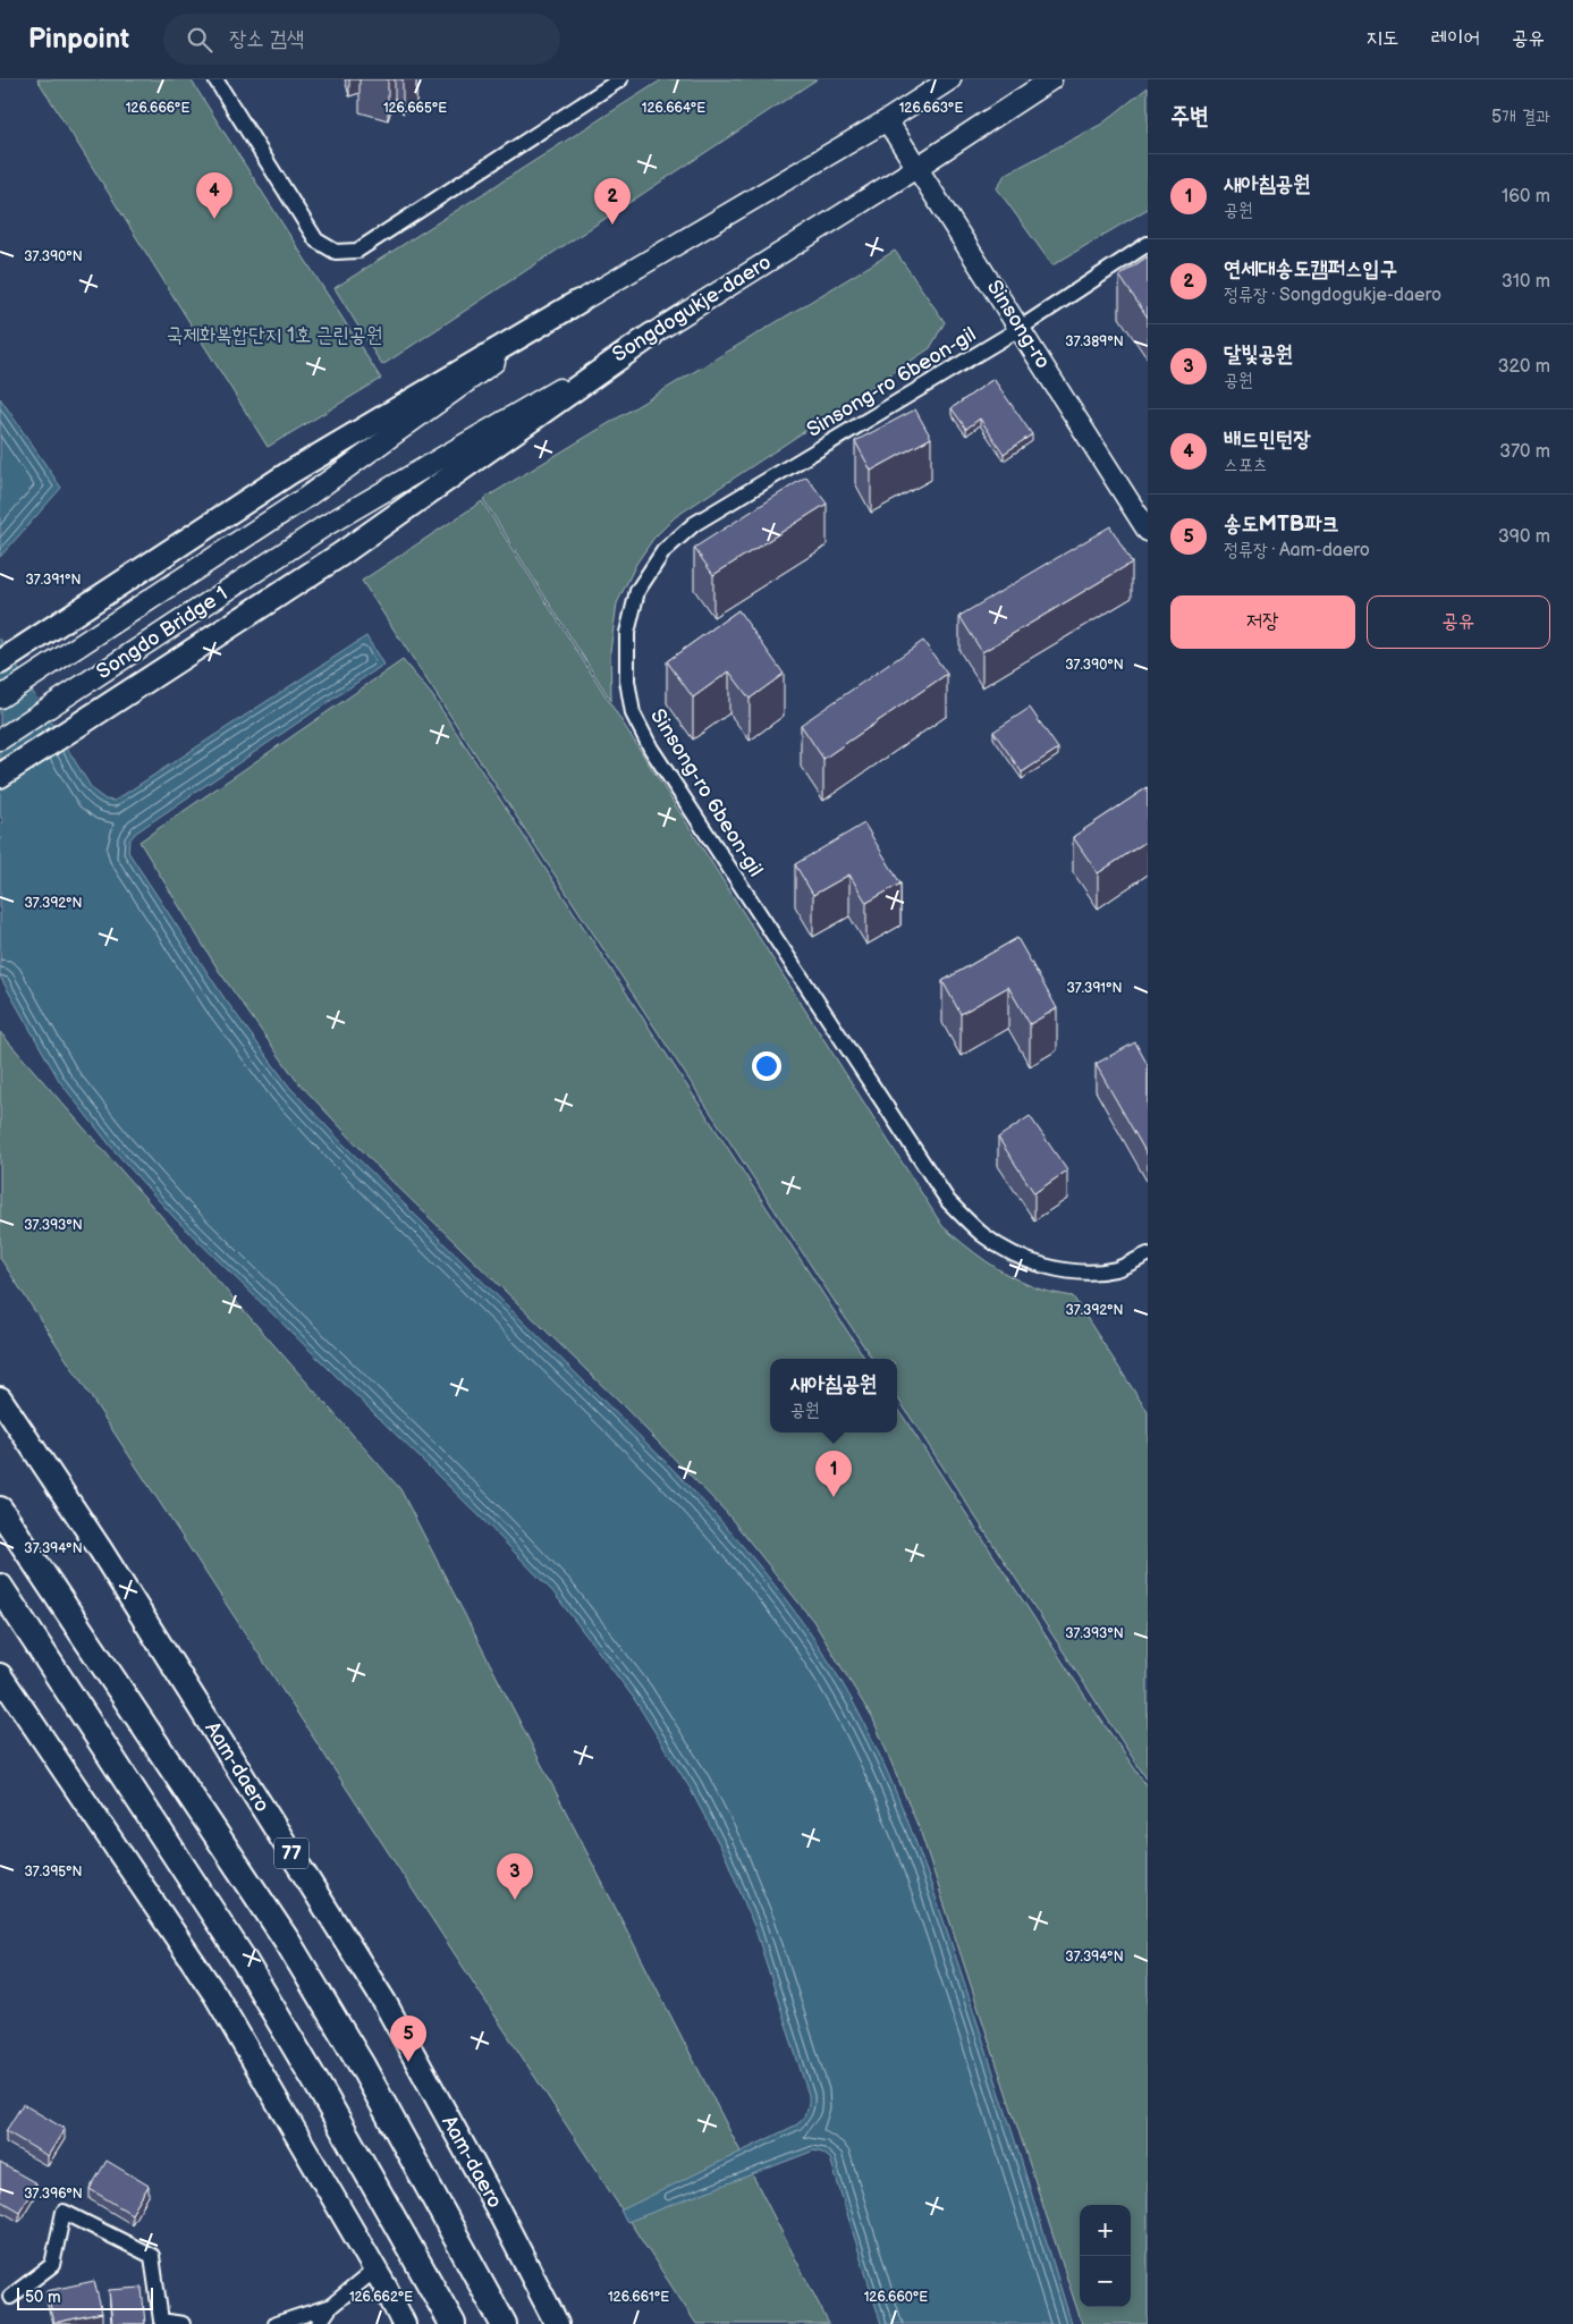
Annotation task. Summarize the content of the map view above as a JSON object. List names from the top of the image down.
{
  "streets": {
    "main road": [
      "Songdogukje-daero",
      "Sinsong-ro",
      "Songdo Bridge 1",
      "Aam-daero",
      "77"
    ],
    "street": ["Sinsong-ro 6beon-gil"]
  },
  "crossings": [
    ["Songdogukje-daero", "Sinsong-ro"],
    ["Songdogukje-daero", "Songdo Bridge 1"],
    ["Sinsong-ro", "Sinsong-ro 6beon-gil"]
  ],
  "parks": ["국제화복합단지 1호 근린공원"],
  "scale_bar": "50 m",
  "page": {
    "header": "Pinpoint",
    "search": "장소 검색",
    "nav": ["지도", "레이어", "공유"],
    "heading": ["주변", "5개 결과"],
    "list": [
      {
        "mark": "1",
        "name": "새아침공원",
        "note": "공원",
        "value": "160 m"
      },
      {
        "mark": "2",
        "name": "연세대송도캠퍼스입구",
        "note": "정류장 · Songdogukje-daero",
        "value": "310 m"
      },
      {
        "mark": "3",
        "name": "달빛공원",
        "note": "공원",
        "value": "320 m"
      },
      {
        "mark": "4",
        "name": "배드민턴장",
        "note": "스포츠",
        "value": "370 m"
      },
      {
        "mark": "5",
        "name": "송도MTB파크",
        "note": "정류장 · Aam-daero",
        "value": "390 m"
      }
    ],
    "pins": [
      "4",
      "2",
      "1",
      "3",
      "5"
    ],
    "buttons": ["저장", "공유"],
    "popup": ["새아침공원", "공원"],
    "map_buttons": ["+", "−"],
    "scale": "50 m"
  },
  "coordinates": [
    "126.666°E",
    "126.665°E",
    "126.664°E",
    "126.663°E",
    "37.390°N",
    "37.389°N",
    "37.391°N",
    "37.392°N",
    "37.393°N",
    "37.394°N",
    "37.395°N",
    "37.396°N",
    "126.662°E",
    "126.661°E",
    "126.660°E"
  ]
}
